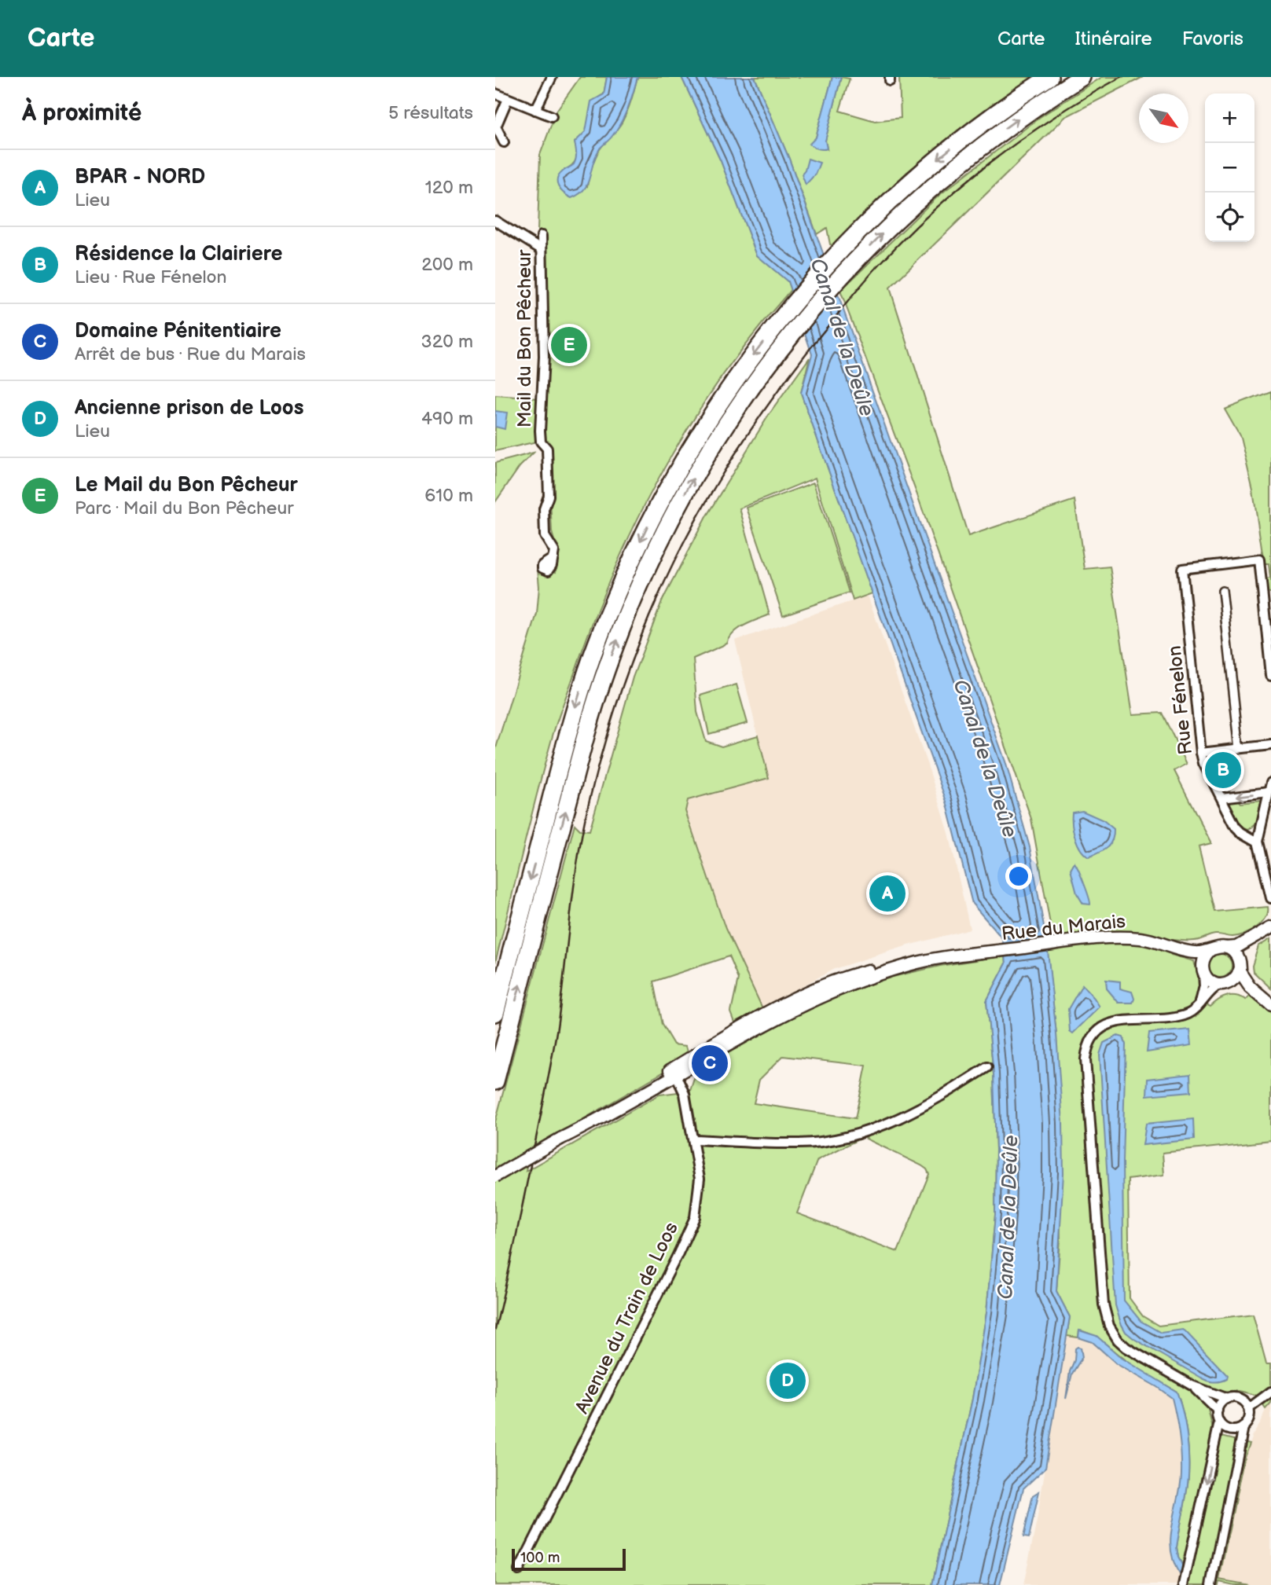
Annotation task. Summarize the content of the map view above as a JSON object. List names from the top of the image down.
{
  "streets": {
    "street": [
      "Mail du Bon Pêcheur",
      "Rue Fénelon",
      "Rue du Marais",
      "Avenue du Train de Loos"
    ]
  },
  "crossings": [
    ["Rue du Marais", "Avenue du Train de Loos"]
  ],
  "water": ["Canal de la Deûle"],
  "scale_bar": "100 m",
  "north": "bottom right",
  "page": {
    "header": "Carte",
    "nav": ["Carte", "Itinéraire", "Favoris"],
    "heading": ["À proximité", "5 résultats"],
    "map_buttons": ["+", "−"],
    "list": [
      {
        "mark": "A",
        "name": "BPAR - NORD",
        "note": "Lieu",
        "value": "120 m"
      },
      {
        "mark": "B",
        "name": "Résidence la Clairiere",
        "note": "Lieu · Rue Fénelon",
        "value": "200 m"
      },
      {
        "mark": "C",
        "name": "Domaine Pénitentiaire",
        "note": "Arrêt de bus · Rue du Marais",
        "value": "320 m"
      },
      {
        "mark": "D",
        "name": "Ancienne prison de Loos",
        "note": "Lieu",
        "value": "490 m"
      },
      {
        "mark": "E",
        "name": "Le Mail du Bon Pêcheur",
        "note": "Parc · Mail du Bon Pêcheur",
        "value": "610 m"
      }
    ],
    "pins": [
      "E",
      "B",
      "A",
      "C",
      "D"
    ],
    "scale": "100 m"
  }
}
